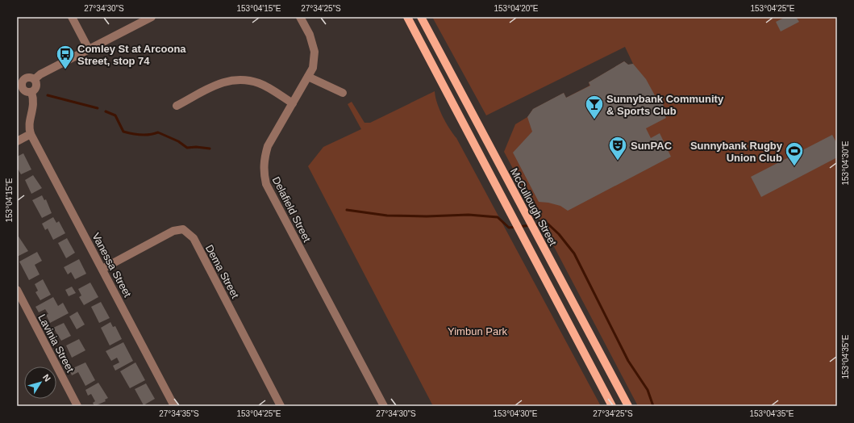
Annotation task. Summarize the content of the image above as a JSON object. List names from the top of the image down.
{
  "streets": {
    "main road": ["McCullough Street"],
    "street": [
      "Delafield Street",
      "Vanessa Street",
      "Dema Street",
      "Lavinia Street"
    ]
  },
  "crossings": [
    ["Vanessa Street", "Dema Street"]
  ],
  "parks": ["Yimbun Park"],
  "places": {
    "bus stop": ["Comley St at Arcoona Street, stop 74"],
    "bar": ["Sunnybank Community & Sports Club"],
    "theatre": ["SunPAC"],
    "sports": ["Sunnybank Rugby Union Club"]
  },
  "north": "top right",
  "coordinates": [
    "27°34'30\"S",
    "153°04'15\"E",
    "27°34'25\"S",
    "153°04'20\"E",
    "153°04'25\"E",
    "153°04'30\"E",
    "153°04'35\"E",
    "27°34'35\"S"
  ]
}
